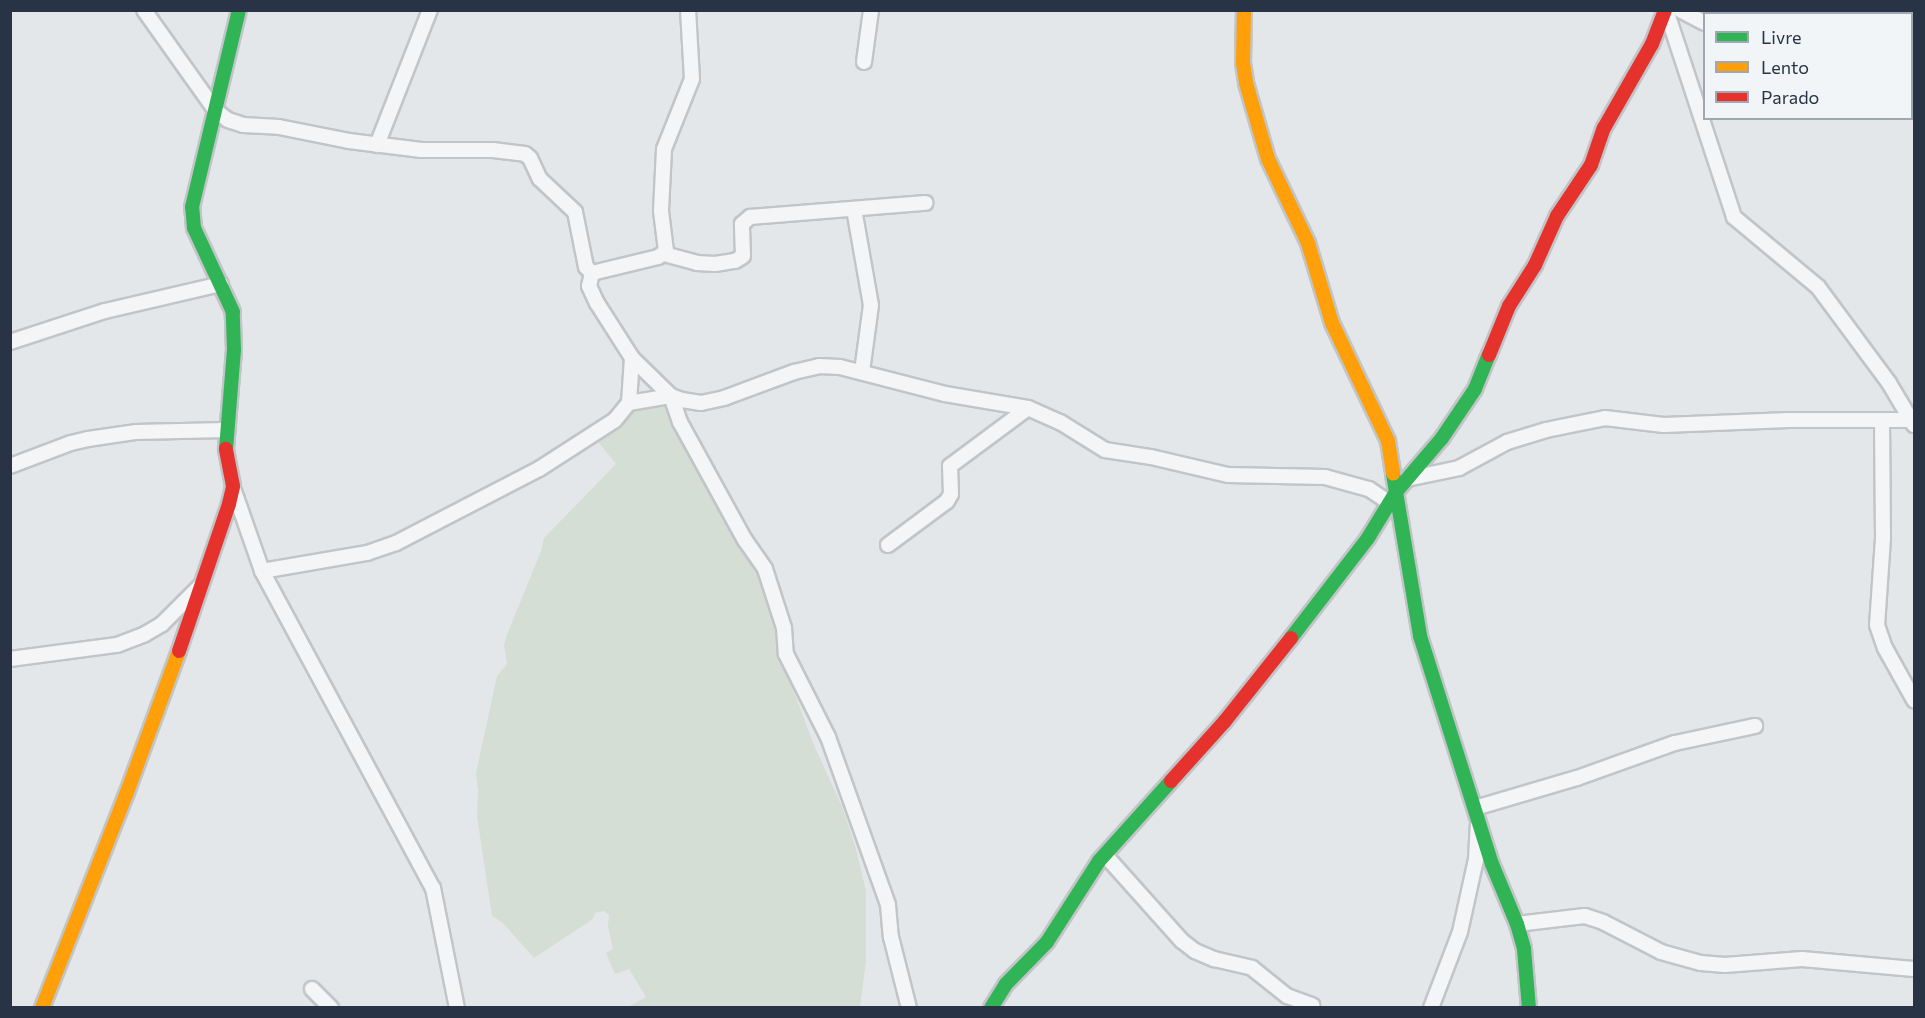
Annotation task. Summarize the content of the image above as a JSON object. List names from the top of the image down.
{
  "legend": ["Livre", "Lento", "Parado"]
}
